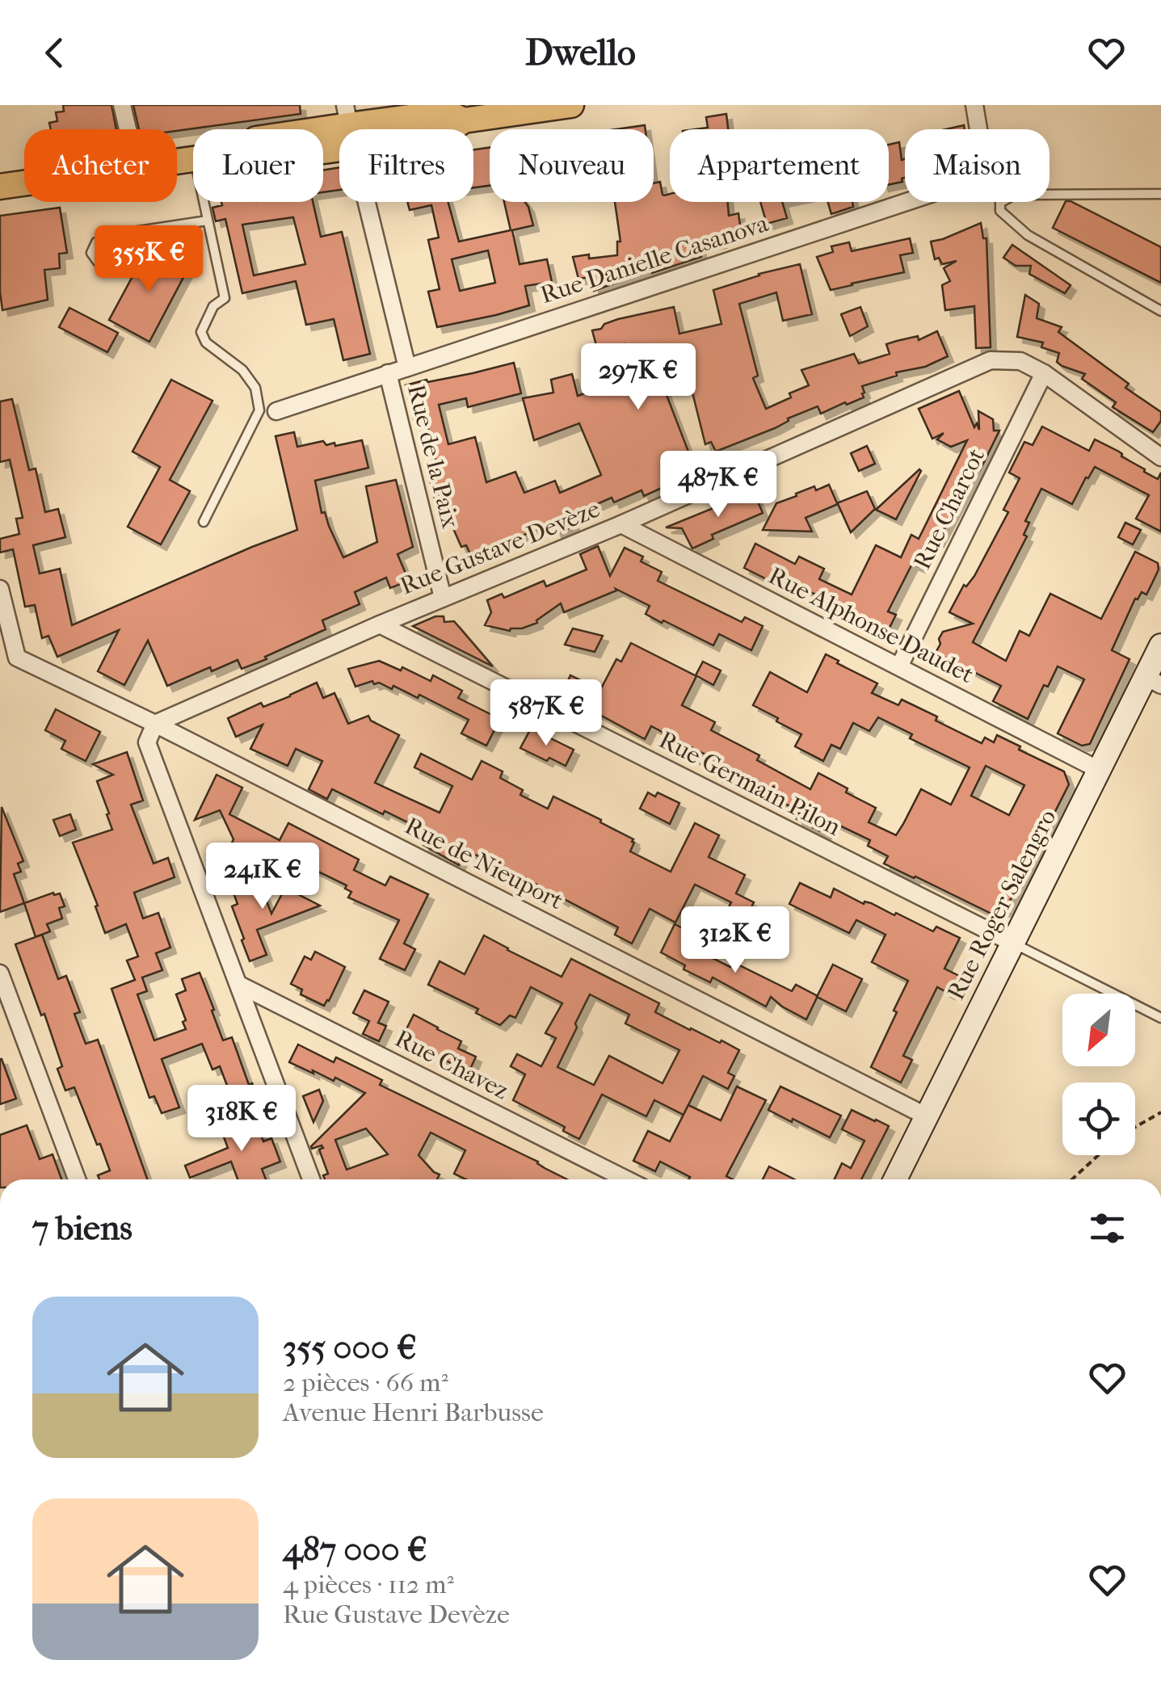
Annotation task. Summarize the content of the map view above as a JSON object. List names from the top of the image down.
{
  "streets": {
    "main road": ["Rue Roger Salengro"],
    "street": [
      "Rue Danielle Casanova",
      "Rue de la Paix",
      "Rue Charcot",
      "Rue Gustave Devèze",
      "Rue Alphonse Daudet",
      "Rue Germain Pilon",
      "Rue de Nieuport",
      "Rue Chavez"
    ]
  },
  "crossings": [
    ["Rue Danielle Casanova", "Rue de la Paix"],
    ["Rue de la Paix", "Rue Gustave Devèze"],
    ["Rue Charcot", "Rue Gustave Devèze"],
    ["Rue Charcot", "Rue Alphonse Daudet"],
    ["Rue Gustave Devèze", "Rue Alphonse Daudet"],
    ["Rue Gustave Devèze", "Rue Germain Pilon"],
    ["Rue Gustave Devèze", "Rue de Nieuport"],
    ["Rue Alphonse Daudet", "Rue Roger Salengro"],
    ["Rue Germain Pilon", "Rue Roger Salengro"],
    ["Rue de Nieuport", "Rue Roger Salengro"]
  ],
  "north": "bottom left",
  "page": {
    "header": "Dwello",
    "chip": [
      "Acheter",
      "Louer",
      "Filtres",
      "Nouveau",
      "Appartement",
      "Maison"
    ],
    "price": [
      "355K €",
      "297K €",
      "487K €",
      "587K €",
      "241K €",
      "312K €",
      "318K €"
    ],
    "heading": "7 biens",
    "list": [
      {
        "name": "355 000 €",
        "note": "2 pièces · 66 m² · Avenue Henri Barbusse"
      },
      {
        "name": "487 000 €",
        "note": "4 pièces · 112 m² · Rue Gustave Devèze"
      }
    ]
  }
}
